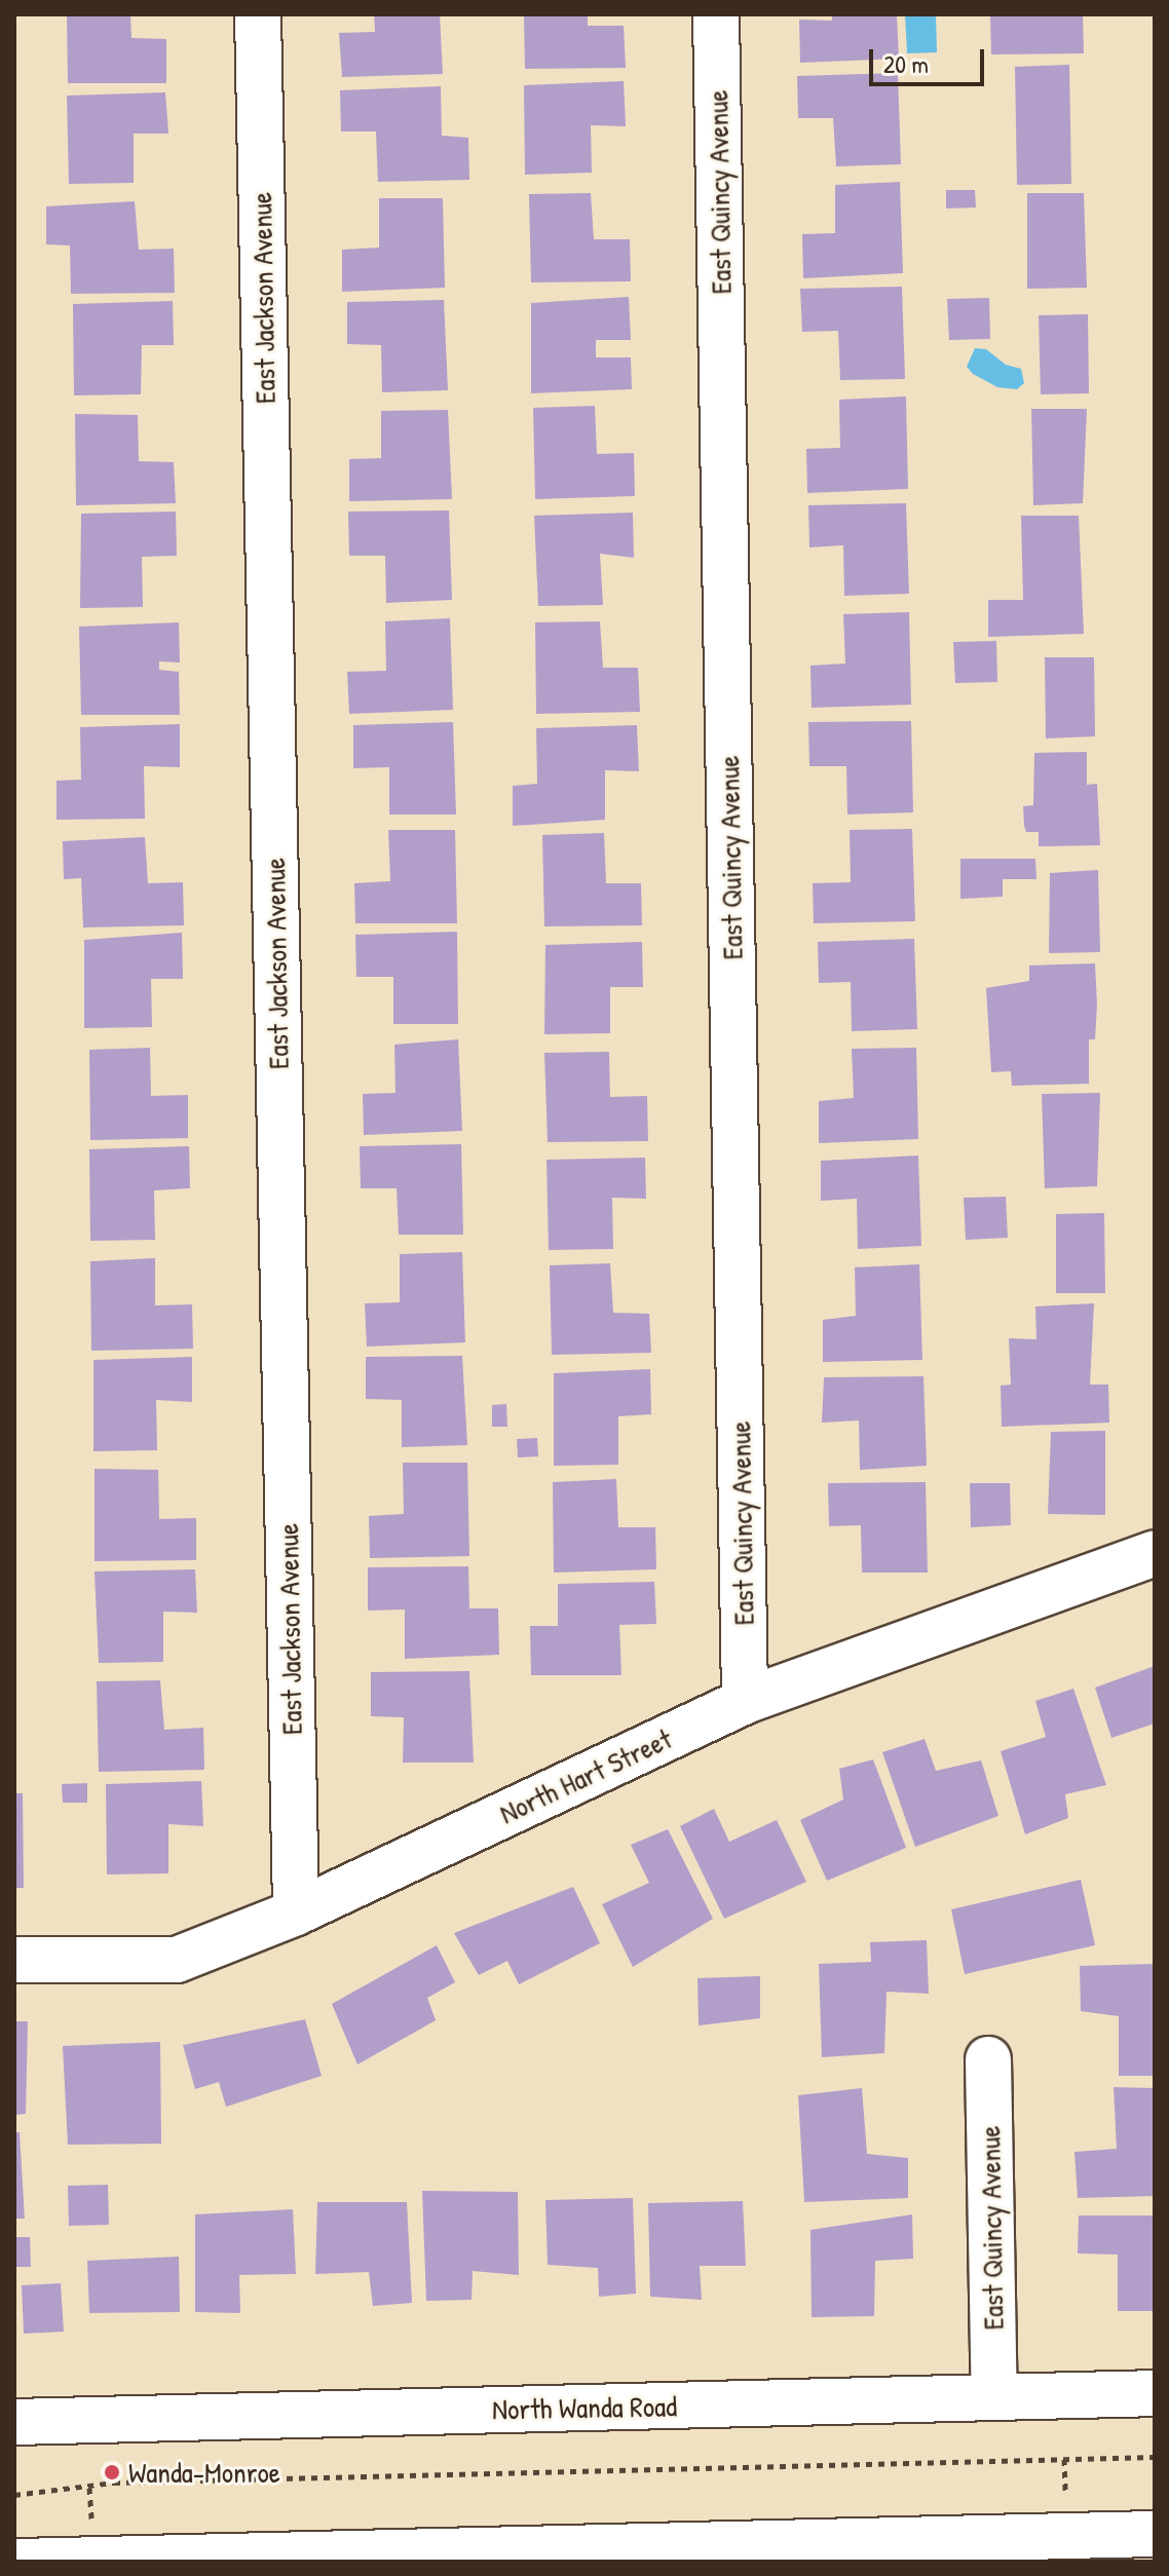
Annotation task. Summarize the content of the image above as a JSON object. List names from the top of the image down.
{
  "streets": {
    "street": [
      "East Quincy Avenue",
      "East Jackson Avenue",
      "North Hart Street",
      "North Wanda Road"
    ]
  },
  "crossings": [
    ["East Quincy Avenue", "North Hart Street"],
    ["East Quincy Avenue", "North Wanda Road"],
    ["East Jackson Avenue", "North Hart Street"]
  ],
  "places": ["Wanda-Monroe"],
  "scale_bar": "20 m"
}
